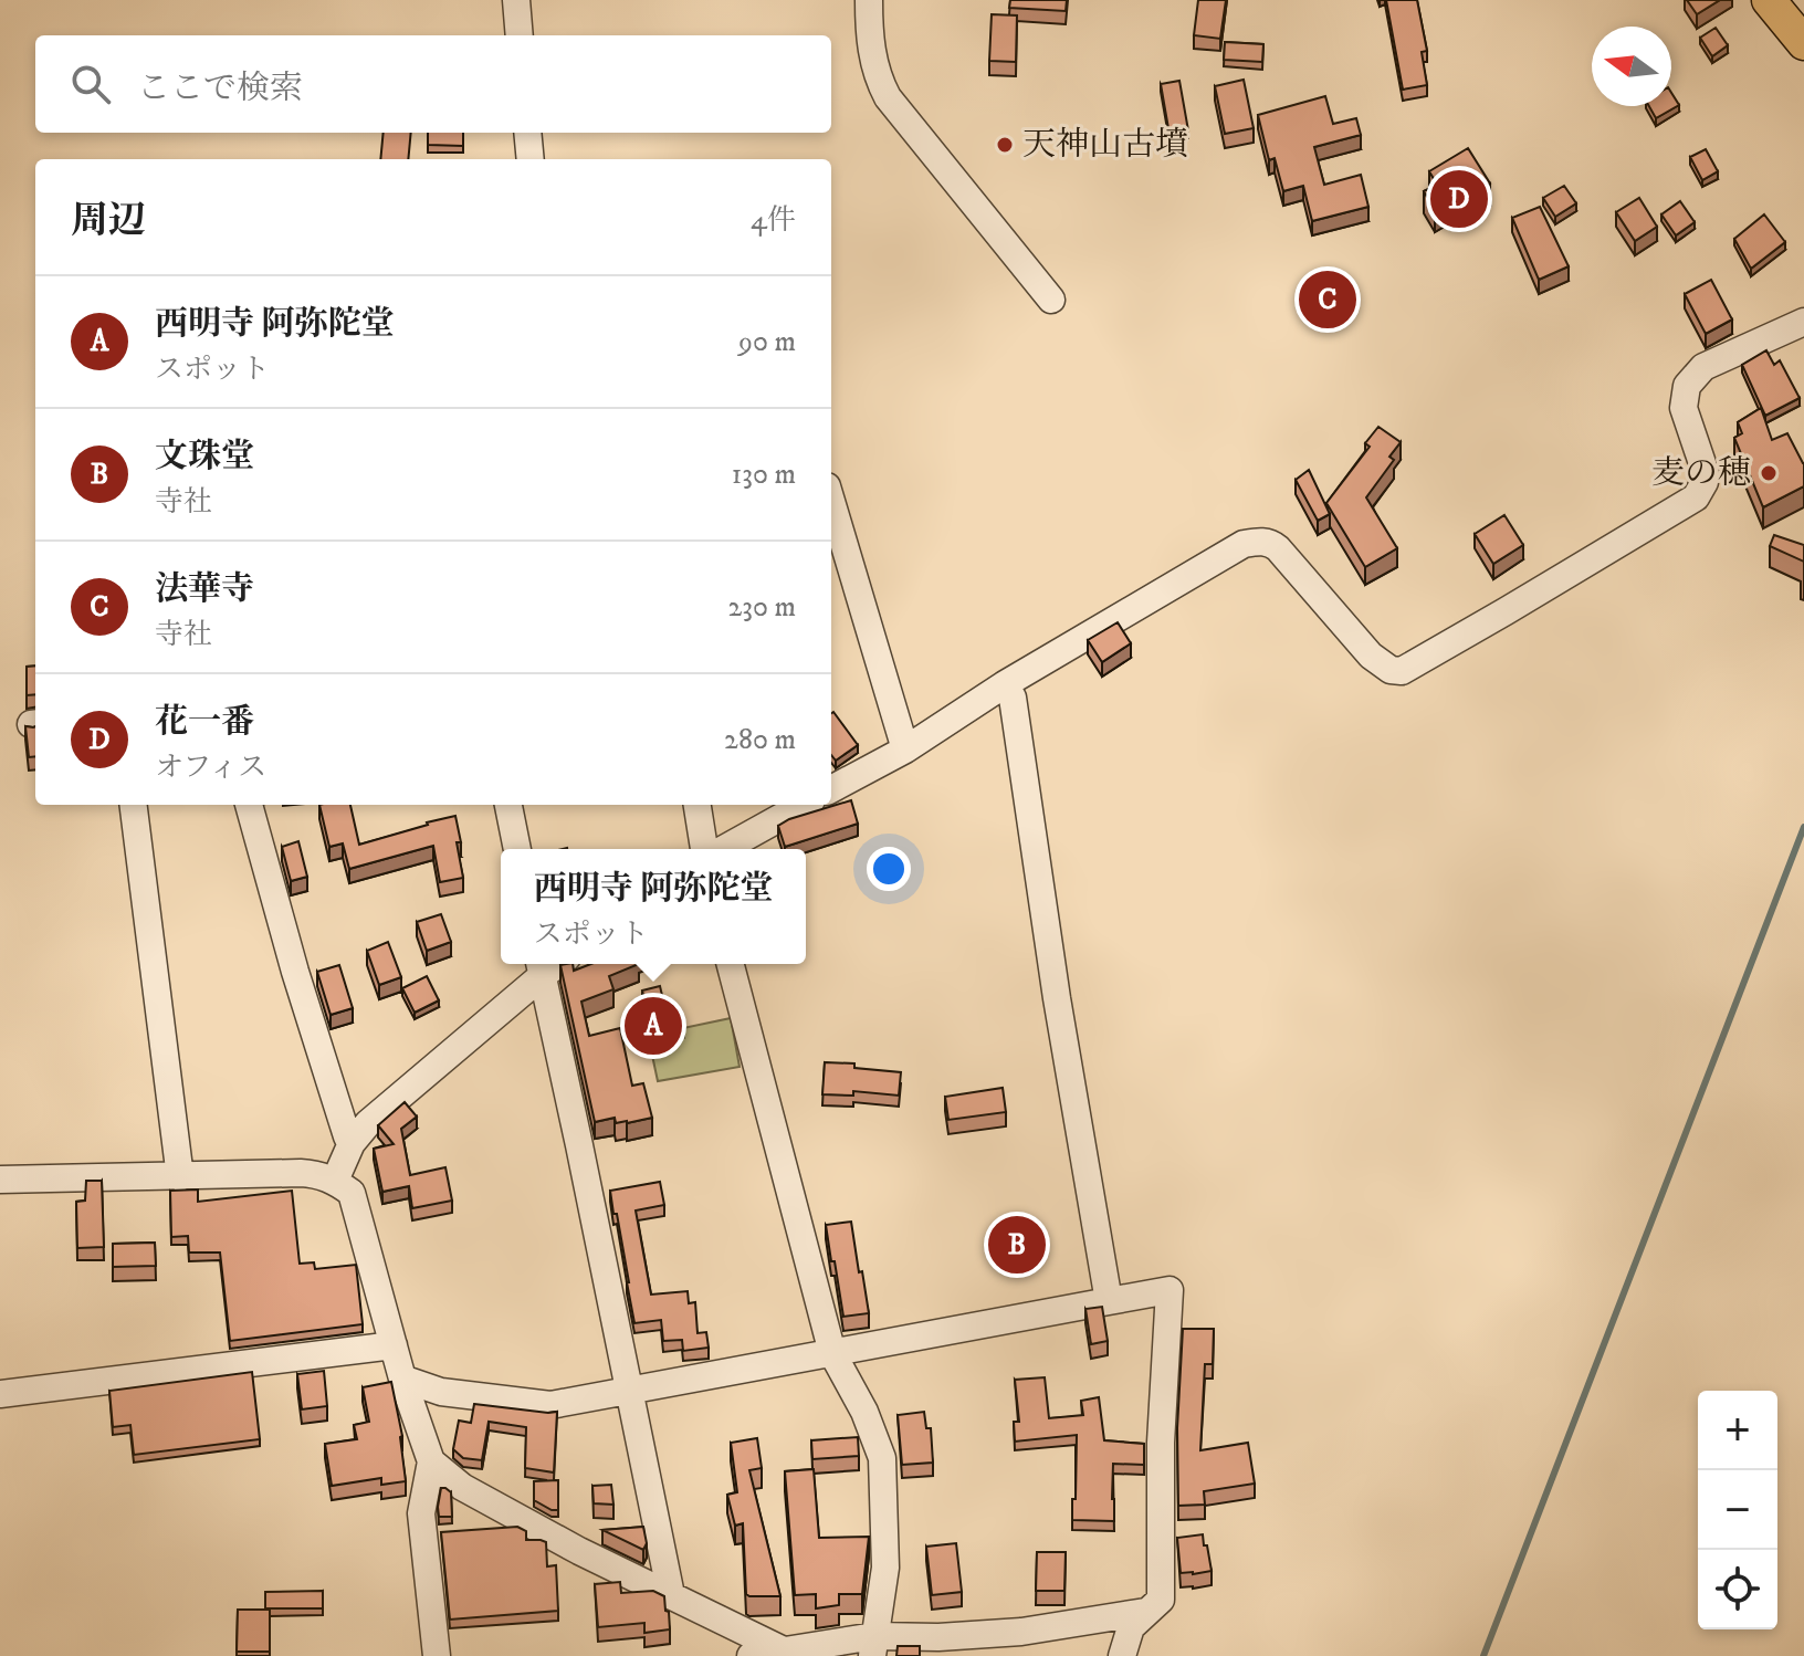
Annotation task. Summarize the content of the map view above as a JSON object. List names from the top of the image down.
{
  "places": ["天神山古墳", "麦の穂"],
  "north": "left",
  "page": {
    "search": "ここで検索",
    "heading": ["周辺", "4件"],
    "pins": [
      "D",
      "C",
      "A",
      "B"
    ],
    "list": [
      {
        "mark": "A",
        "name": "西明寺 阿弥陀堂",
        "note": "スポット",
        "value": "90 m"
      },
      {
        "mark": "B",
        "name": "文珠堂",
        "note": "寺社",
        "value": "130 m"
      },
      {
        "mark": "C",
        "name": "法華寺",
        "note": "寺社",
        "value": "230 m"
      },
      {
        "mark": "D",
        "name": "花一番",
        "note": "オフィス",
        "value": "280 m"
      }
    ],
    "popup": ["西明寺 阿弥陀堂", "スポット"],
    "map_buttons": ["+", "−"]
  }
}
